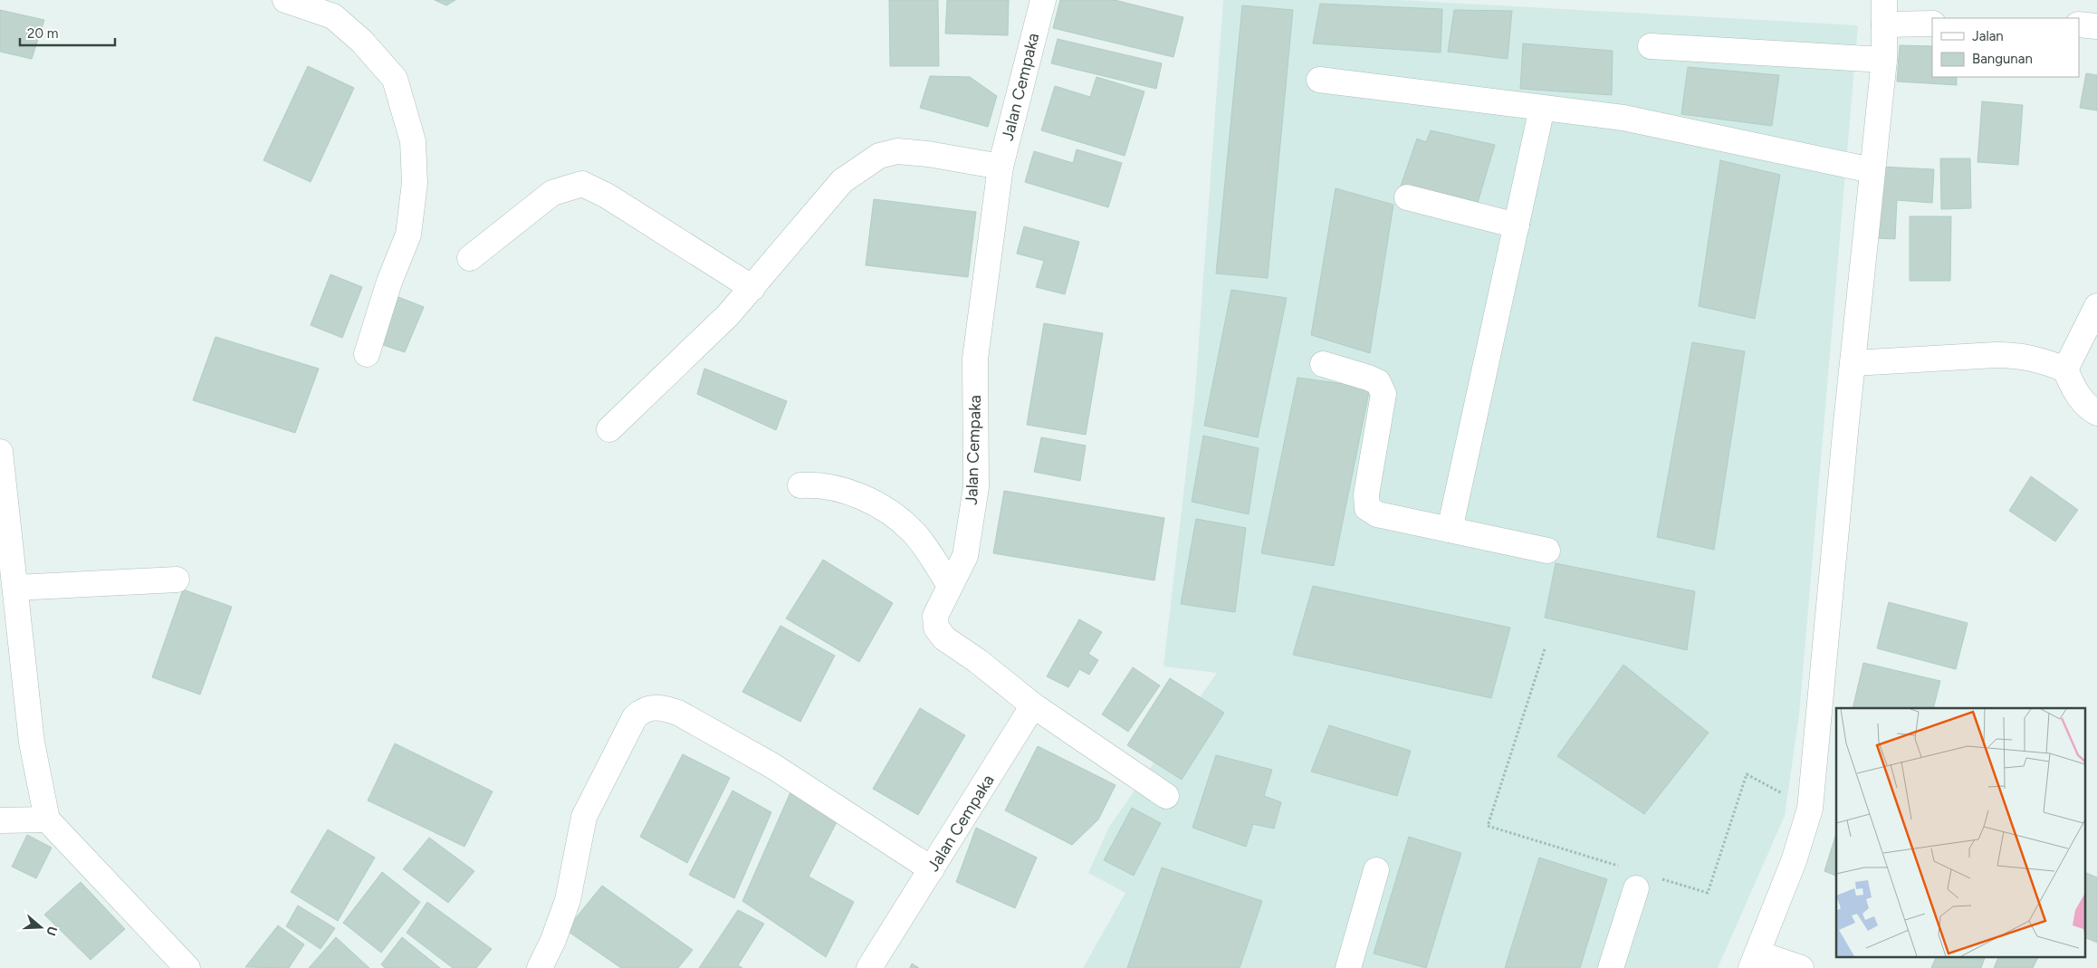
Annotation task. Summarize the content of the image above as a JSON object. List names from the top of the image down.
{
  "streets": {
    "street": ["Jalan Cempaka"]
  },
  "legend": ["Jalan", "Bangunan"],
  "scale_bar": "20 m",
  "north": "right"
}
